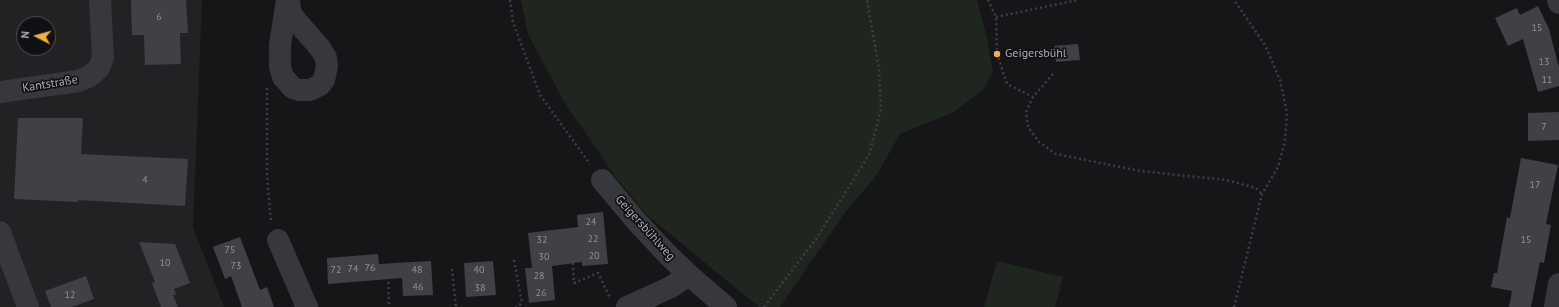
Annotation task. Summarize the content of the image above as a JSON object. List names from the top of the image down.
{
  "streets": {
    "street": ["Kantstraße", "Geigersbühlweg"]
  },
  "places": ["Geigersbühl"],
  "house_numbers": [
    "6",
    "15",
    "13",
    "11",
    "7",
    "4",
    "17",
    "24",
    "22",
    "32",
    "15",
    "75",
    "20",
    "30",
    "10",
    "73",
    "76",
    "74",
    "72",
    "48",
    "40",
    "28",
    "46",
    "38",
    "26",
    "12"
  ],
  "north": "left"
}
